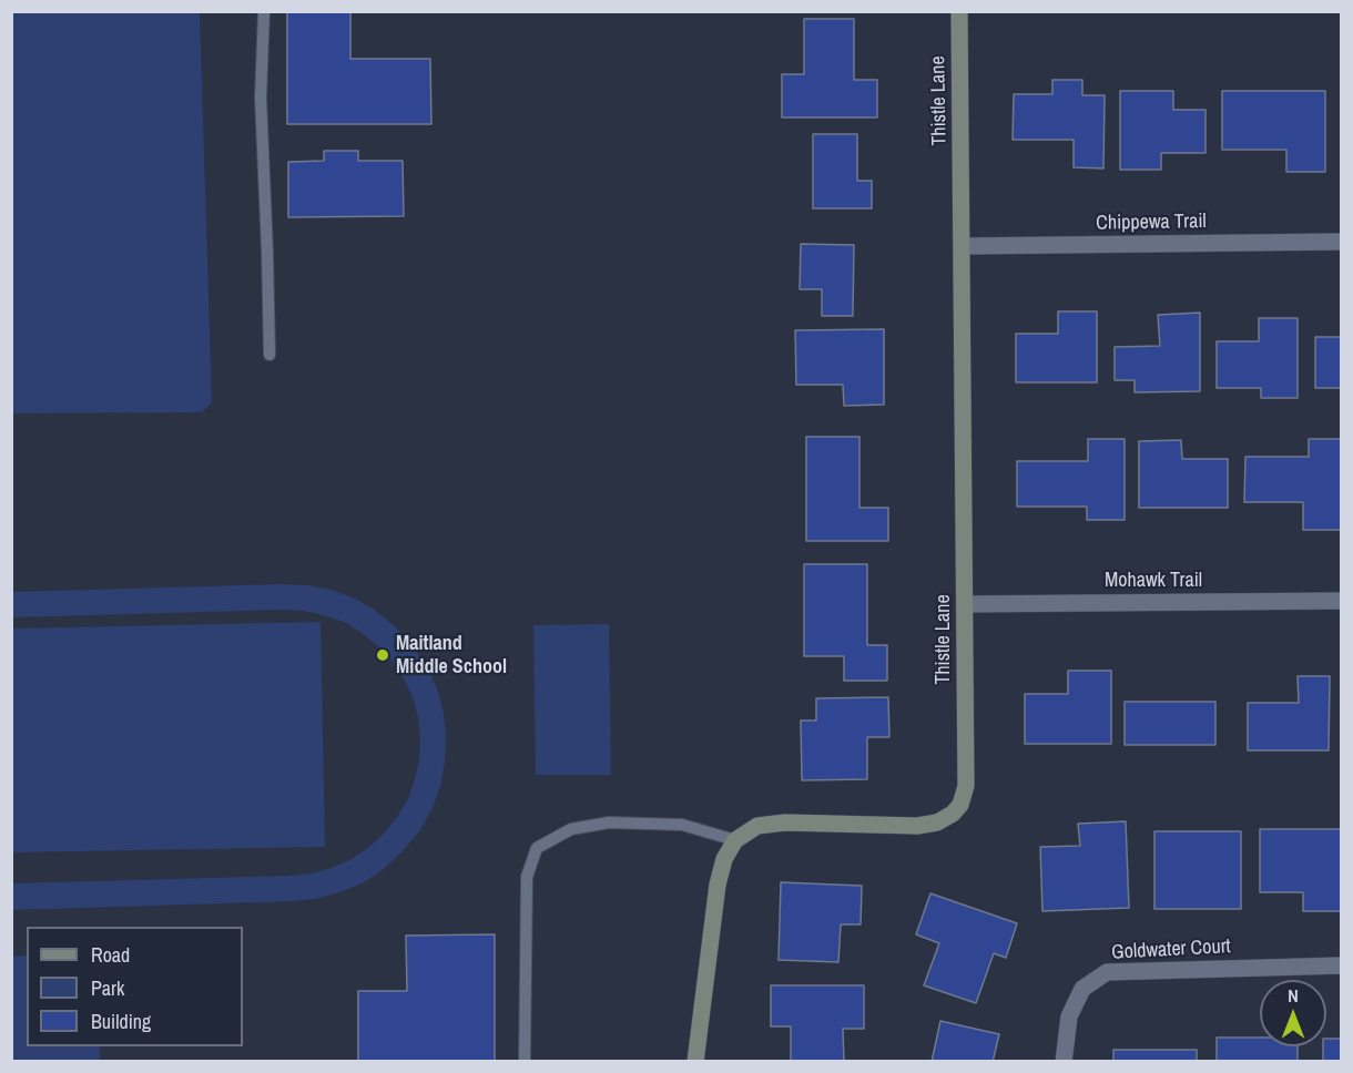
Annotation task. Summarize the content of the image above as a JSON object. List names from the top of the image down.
{
  "streets": {
    "street": [
      "Thistle Lane",
      "Chippewa Trail",
      "Mohawk Trail",
      "Goldwater Court"
    ]
  },
  "crossings": [
    ["Thistle Lane", "Chippewa Trail"],
    ["Thistle Lane", "Mohawk Trail"]
  ],
  "places": ["Maitland Middle School"],
  "legend": ["Road", "Park", "Building"],
  "north": "top"
}
